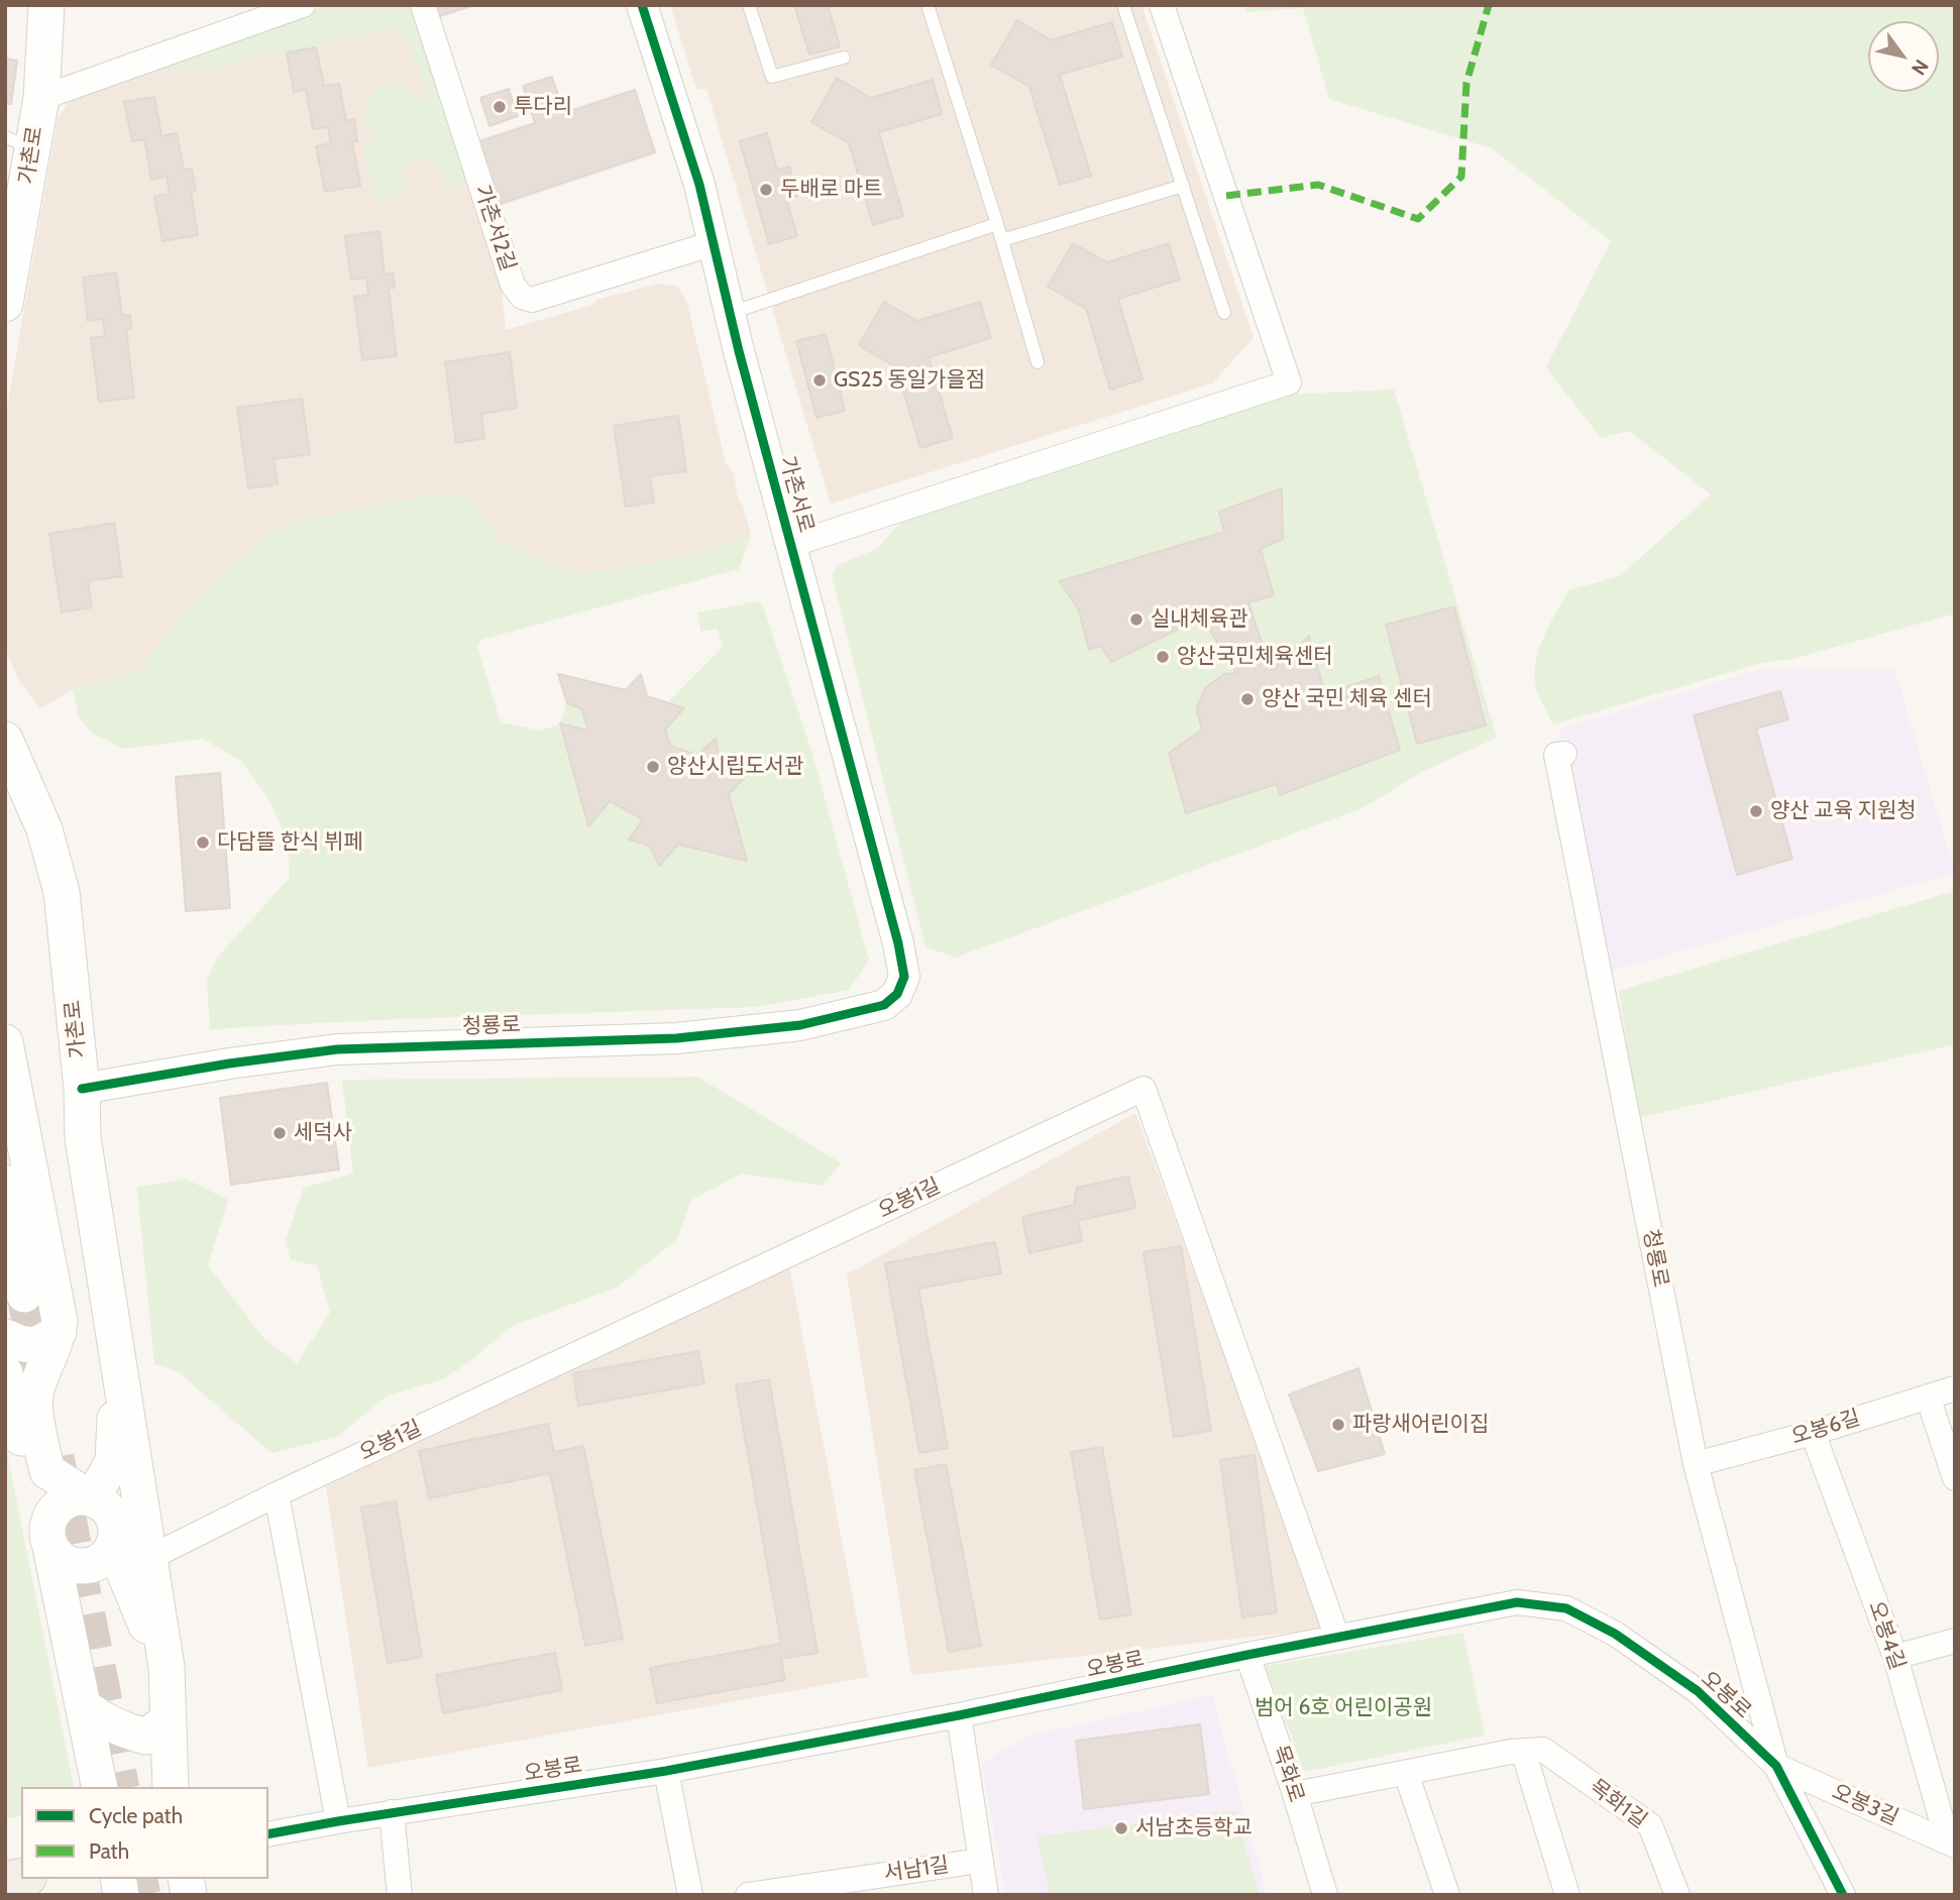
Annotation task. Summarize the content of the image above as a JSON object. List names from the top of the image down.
{
  "streets": {
    "main road": ["가촌로"],
    "street": [
      "가촌서2길",
      "가촌서로",
      "청룡로",
      "오봉1길",
      "오봉6길",
      "오봉4길",
      "오봉로",
      "목화로",
      "목화1길",
      "오봉3길",
      "서남1길"
    ]
  },
  "crossings": [
    ["가촌로", "청룡로"],
    ["가촌로", "오봉1길"],
    ["가촌서2길", "가촌서로"],
    ["가촌서로", "청룡로"],
    ["청룡로", "오봉6길"],
    ["청룡로", "오봉로"],
    ["청룡로", "오봉3길"],
    ["오봉1길", "오봉로"],
    ["오봉6길", "오봉4길"],
    ["오봉4길", "오봉3길"],
    ["오봉로", "목화로"],
    ["오봉로", "오봉3길"],
    ["목화로", "목화1길"]
  ],
  "parks": ["범어 6호 어린이공원"],
  "places": [
    "투다리",
    "두배로 마트",
    "GS25 동일가을점",
    "실내체육관",
    "양산국민체육센터",
    "양산 국민 체육 센터",
    "양산시립도서관",
    "양산 교육 지원청",
    "다담뜰 한식 뷔페",
    "세덕사",
    "파랑새어린이집",
    "서남초등학교"
  ],
  "legend": ["Cycle path", "Path"],
  "north": "bottom right"
}
